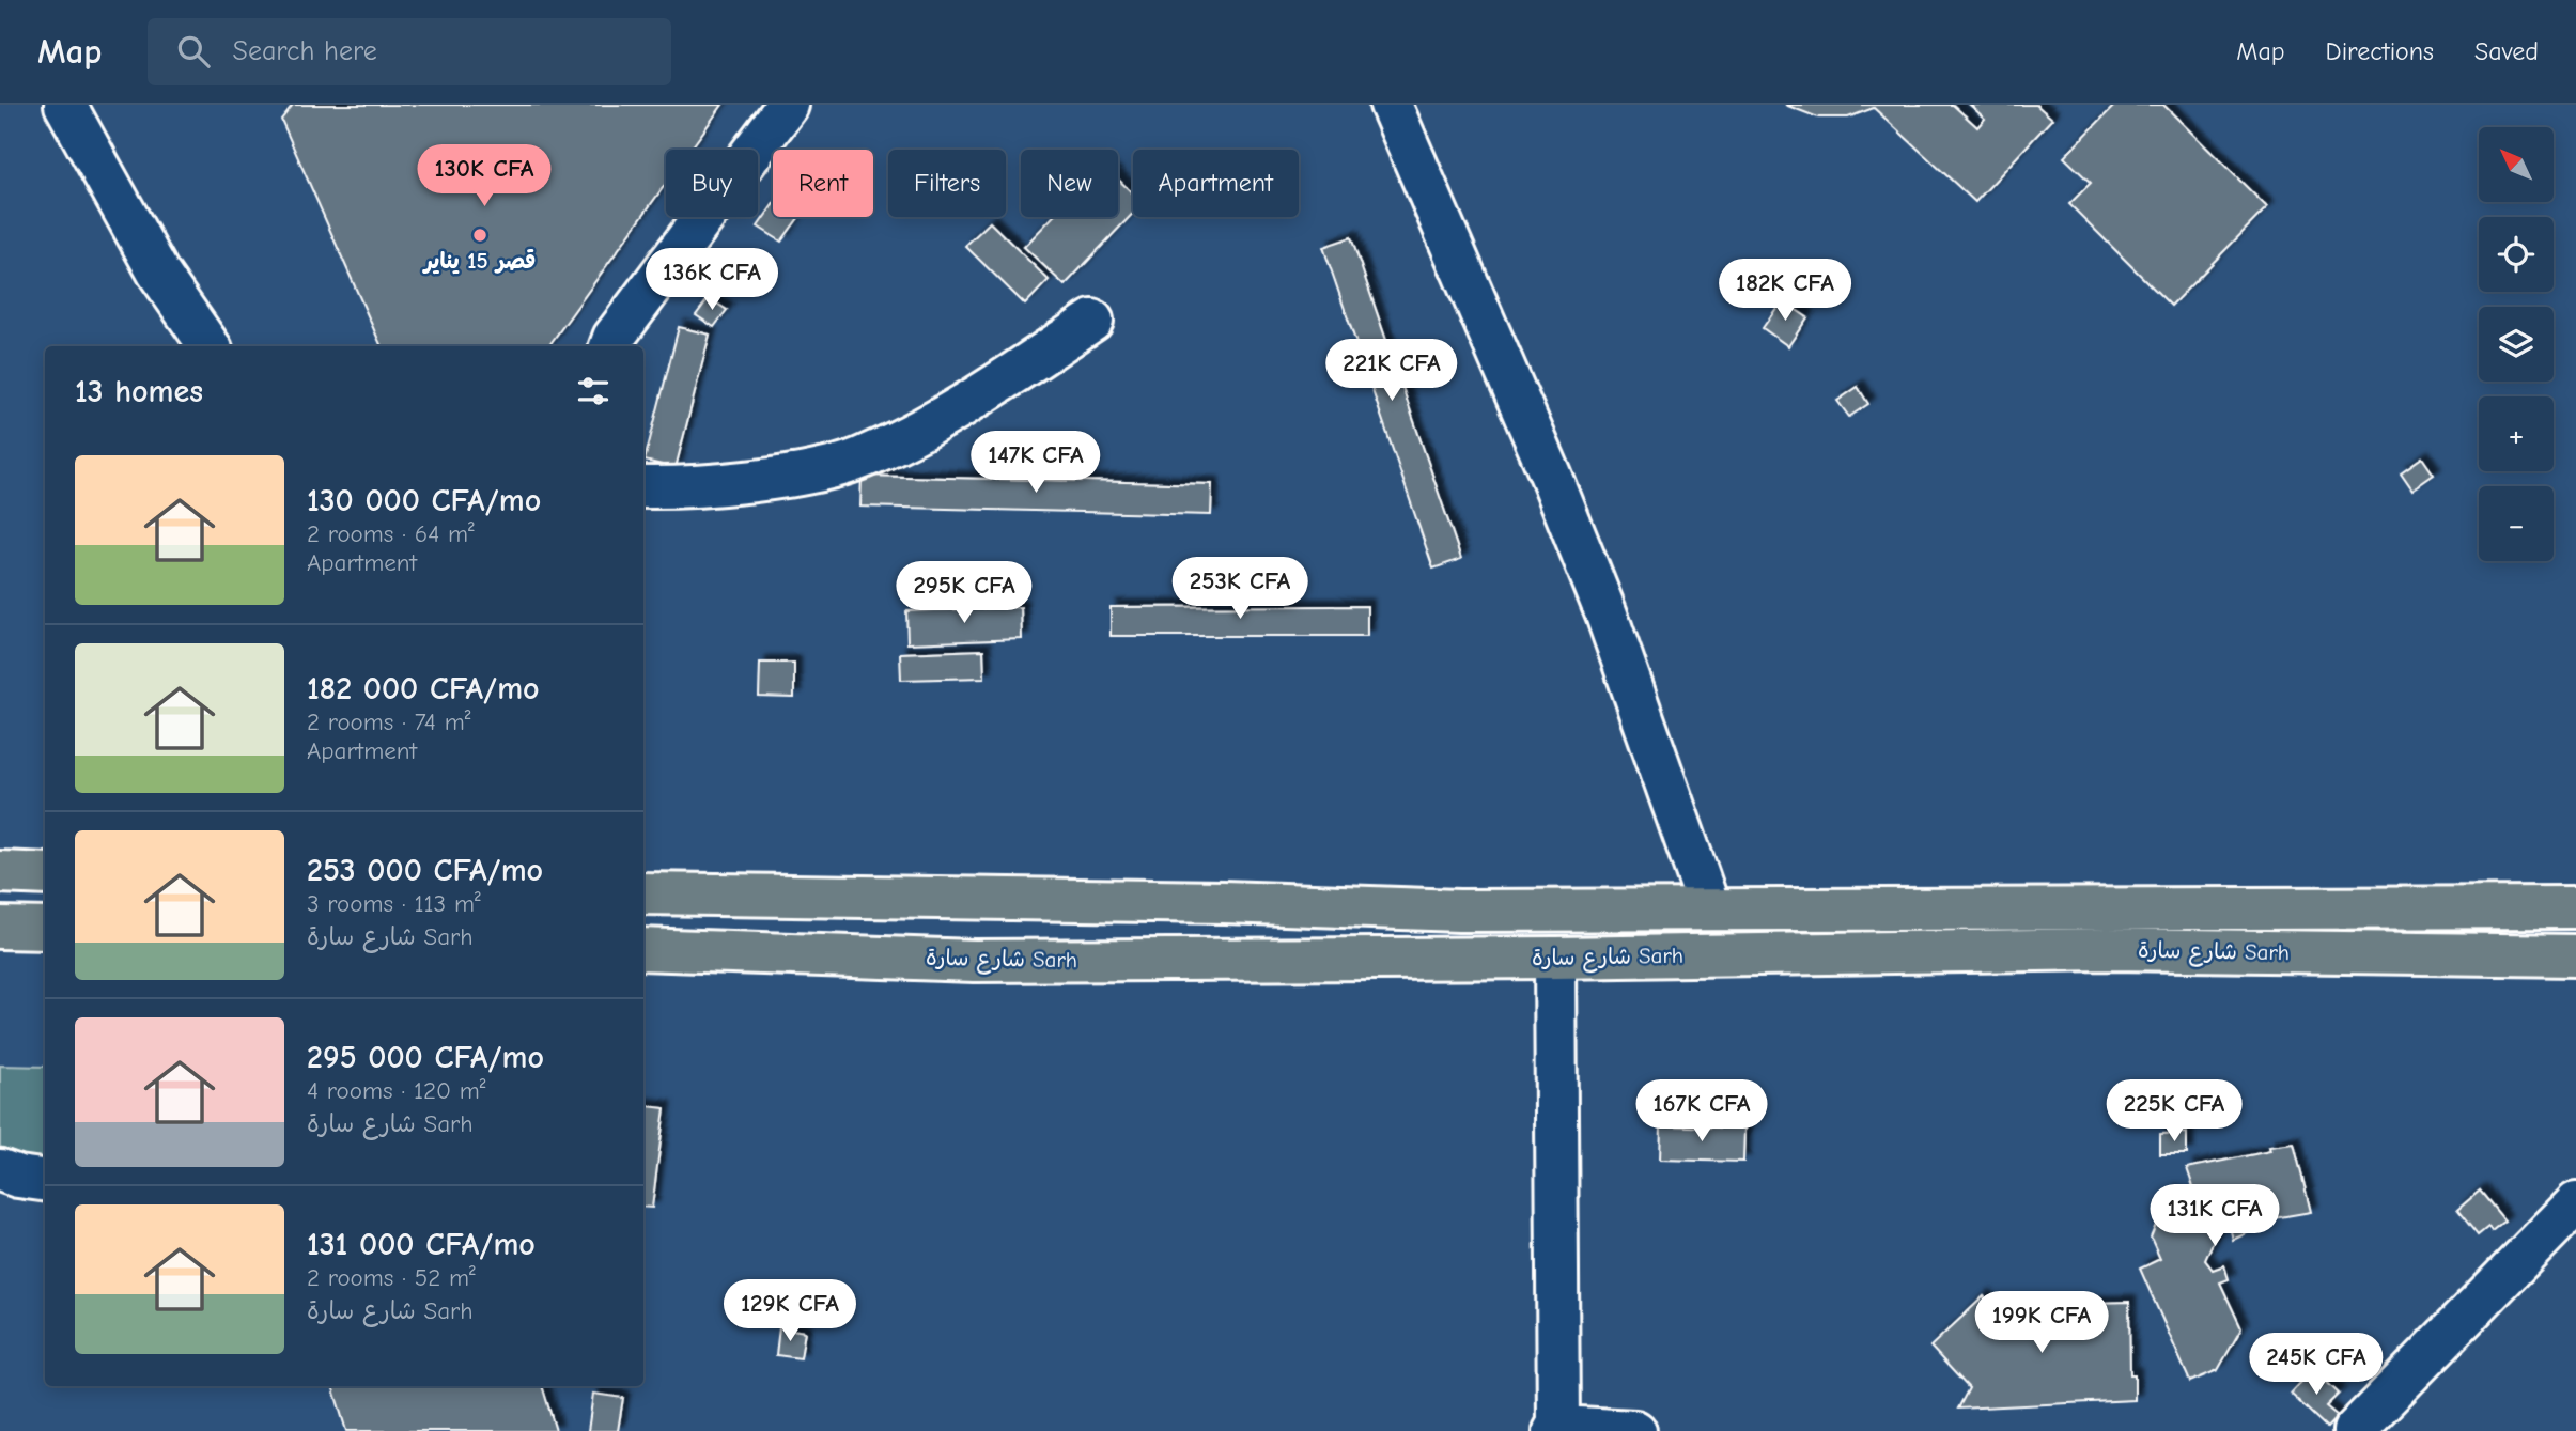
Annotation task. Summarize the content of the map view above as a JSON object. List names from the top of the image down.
{
  "streets": {
    "highway": ["شارع سارة Sarh"]
  },
  "places": ["قصر 15 يناير"],
  "north": "top left",
  "page": {
    "header": "Map",
    "search": "Search here",
    "nav": ["Map", "Directions", "Saved"],
    "map_buttons": ["+", "−"],
    "price": [
      "130K CFA",
      "136K CFA",
      "182K CFA",
      "221K CFA",
      "147K CFA",
      "253K CFA",
      "295K CFA",
      "167K CFA",
      "225K CFA",
      "131K CFA",
      "129K CFA",
      "199K CFA",
      "245K CFA"
    ],
    "chip": [
      "Buy",
      "Rent",
      "Filters",
      "New",
      "Apartment"
    ],
    "heading": "13 homes",
    "list": [
      {
        "name": "130 000 CFA/mo",
        "note": "2 rooms · 64 m² · Apartment"
      },
      {
        "name": "182 000 CFA/mo",
        "note": "2 rooms · 74 m² · Apartment"
      },
      {
        "name": "253 000 CFA/mo",
        "note": "3 rooms · 113 m² · شارع سارة Sarh"
      },
      {
        "name": "295 000 CFA/mo",
        "note": "4 rooms · 120 m² · شارع سارة Sarh"
      },
      {
        "name": "131 000 CFA/mo",
        "note": "2 rooms · 52 m² · شارع سارة Sarh"
      }
    ]
  }
}
